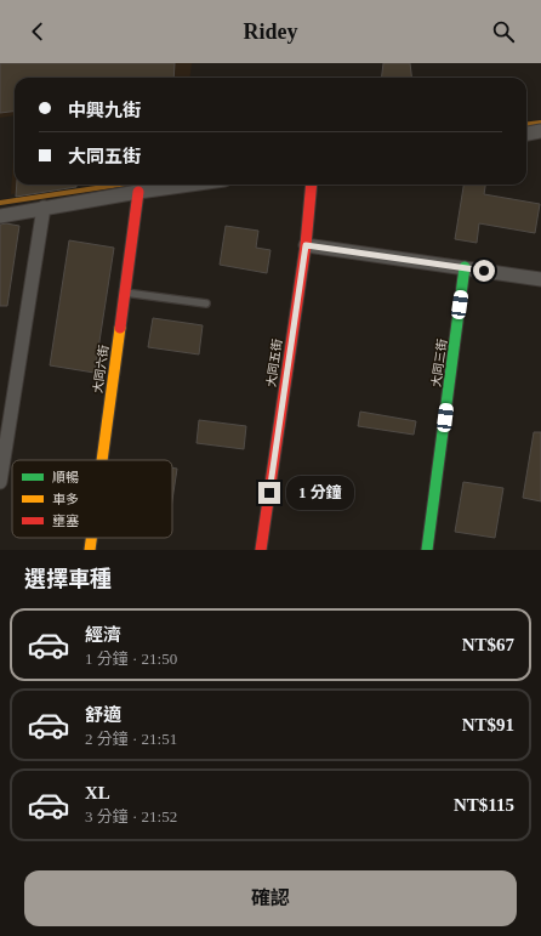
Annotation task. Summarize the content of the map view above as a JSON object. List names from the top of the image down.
{
  "streets": {
    "street": ["大同五街", "大同三街", "大同六街"]
  },
  "legend": ["順暢", "車多", "壅塞"],
  "page": {
    "header": "Ridey",
    "banner": ["中興九街", "大同五街"],
    "bubble": "1 分鐘",
    "heading": "選擇車種",
    "list": [
      {
        "name": "經濟",
        "note": "1 分鐘 · 21:50",
        "value": "NT$67"
      },
      {
        "name": "舒適",
        "note": "2 分鐘 · 21:51",
        "value": "NT$91"
      },
      {
        "name": "XL",
        "note": "3 分鐘 · 21:52",
        "value": "NT$115"
      }
    ],
    "buttons": "確認"
  }
}
